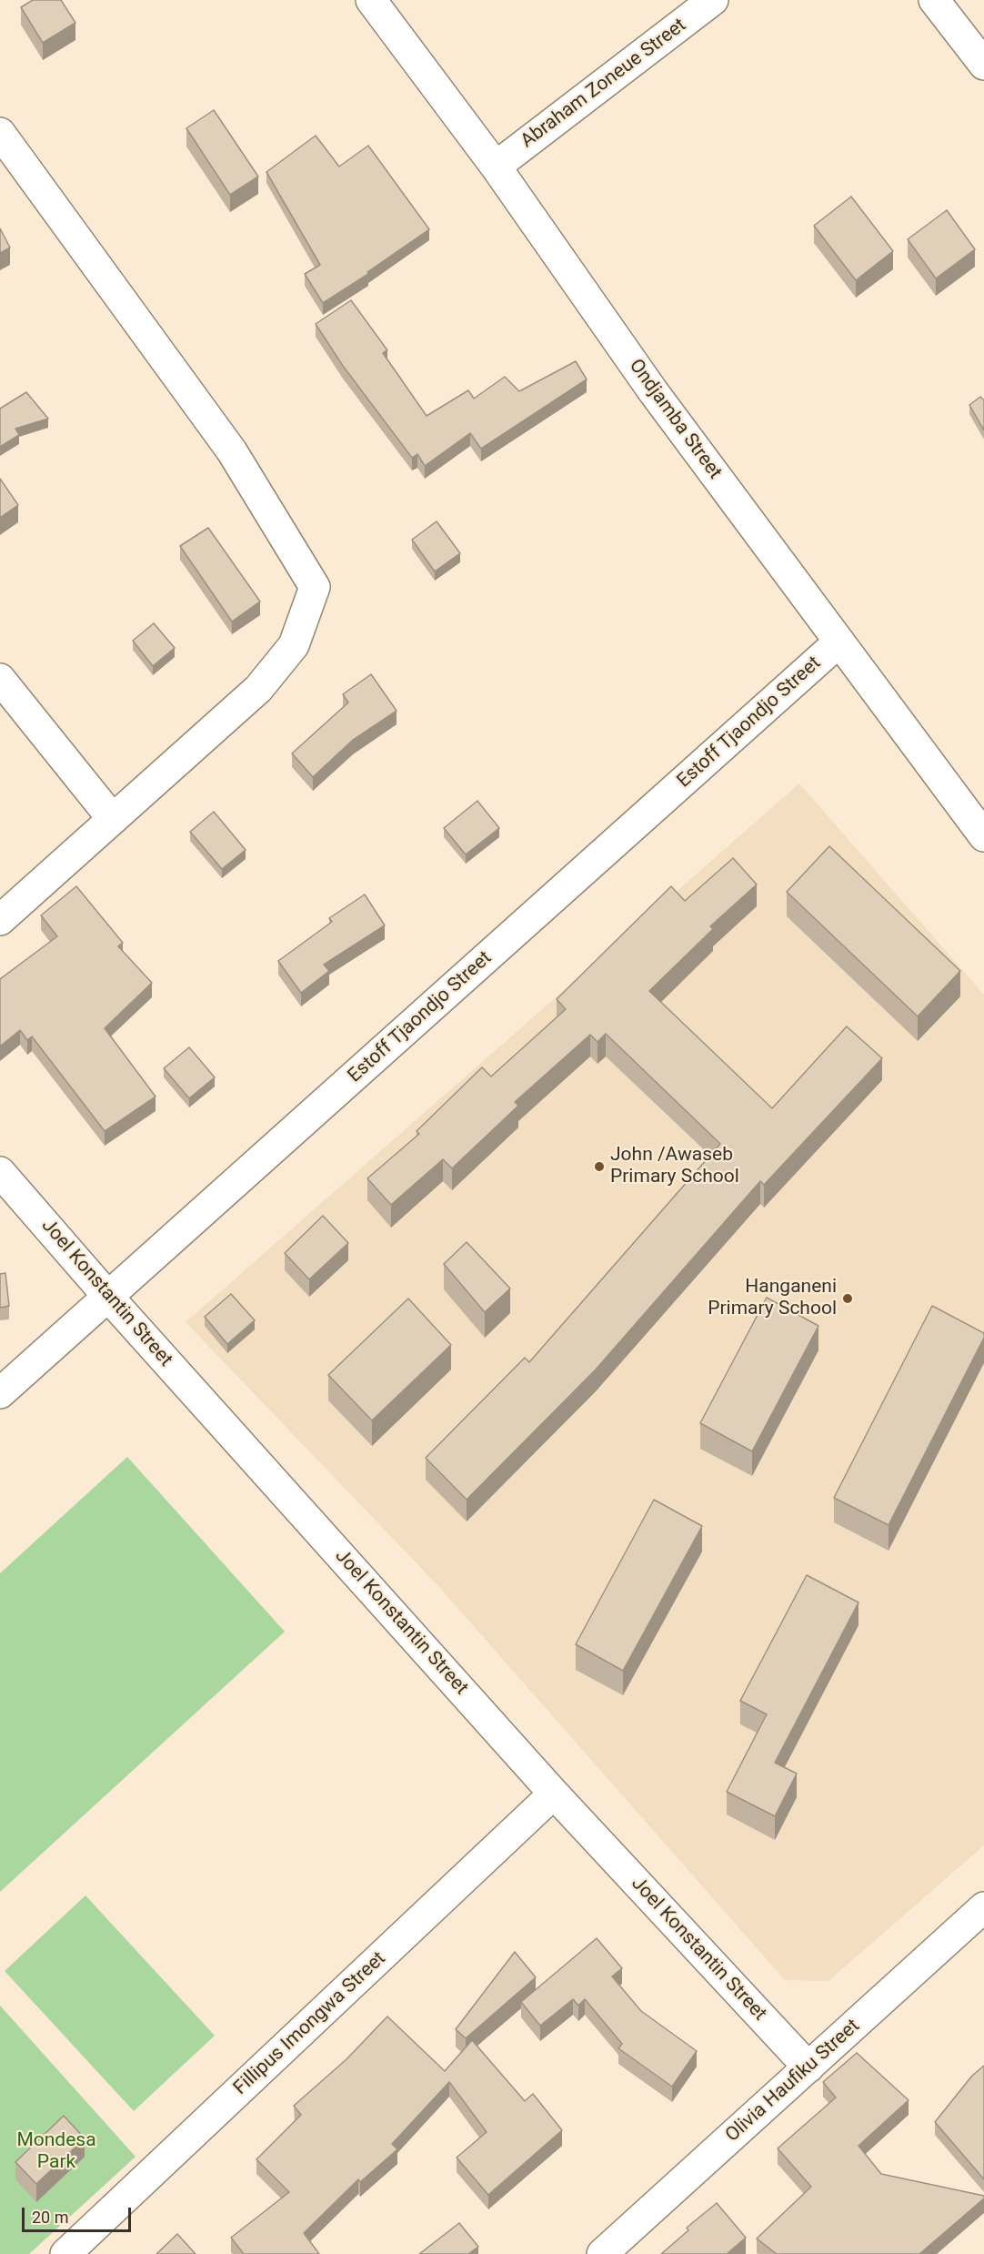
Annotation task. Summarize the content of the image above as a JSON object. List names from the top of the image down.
{
  "streets": {
    "street": [
      "Abraham Zoneue Street",
      "Ondjamba Street",
      "Estoff Tjaondjo Street",
      "Joel Konstantin Street",
      "Fillipus Imongwa Street",
      "Olivia Haufiku Street"
    ]
  },
  "crossings": [
    ["Abraham Zoneue Street", "Ondjamba Street"],
    ["Ondjamba Street", "Estoff Tjaondjo Street"],
    ["Estoff Tjaondjo Street", "Joel Konstantin Street"],
    ["Joel Konstantin Street", "Fillipus Imongwa Street"],
    ["Joel Konstantin Street", "Olivia Haufiku Street"]
  ],
  "parks": ["Mondesa Park"],
  "places": ["John /Awaseb Primary School", "Hanganeni Primary School"],
  "scale_bar": "20 m"
}
